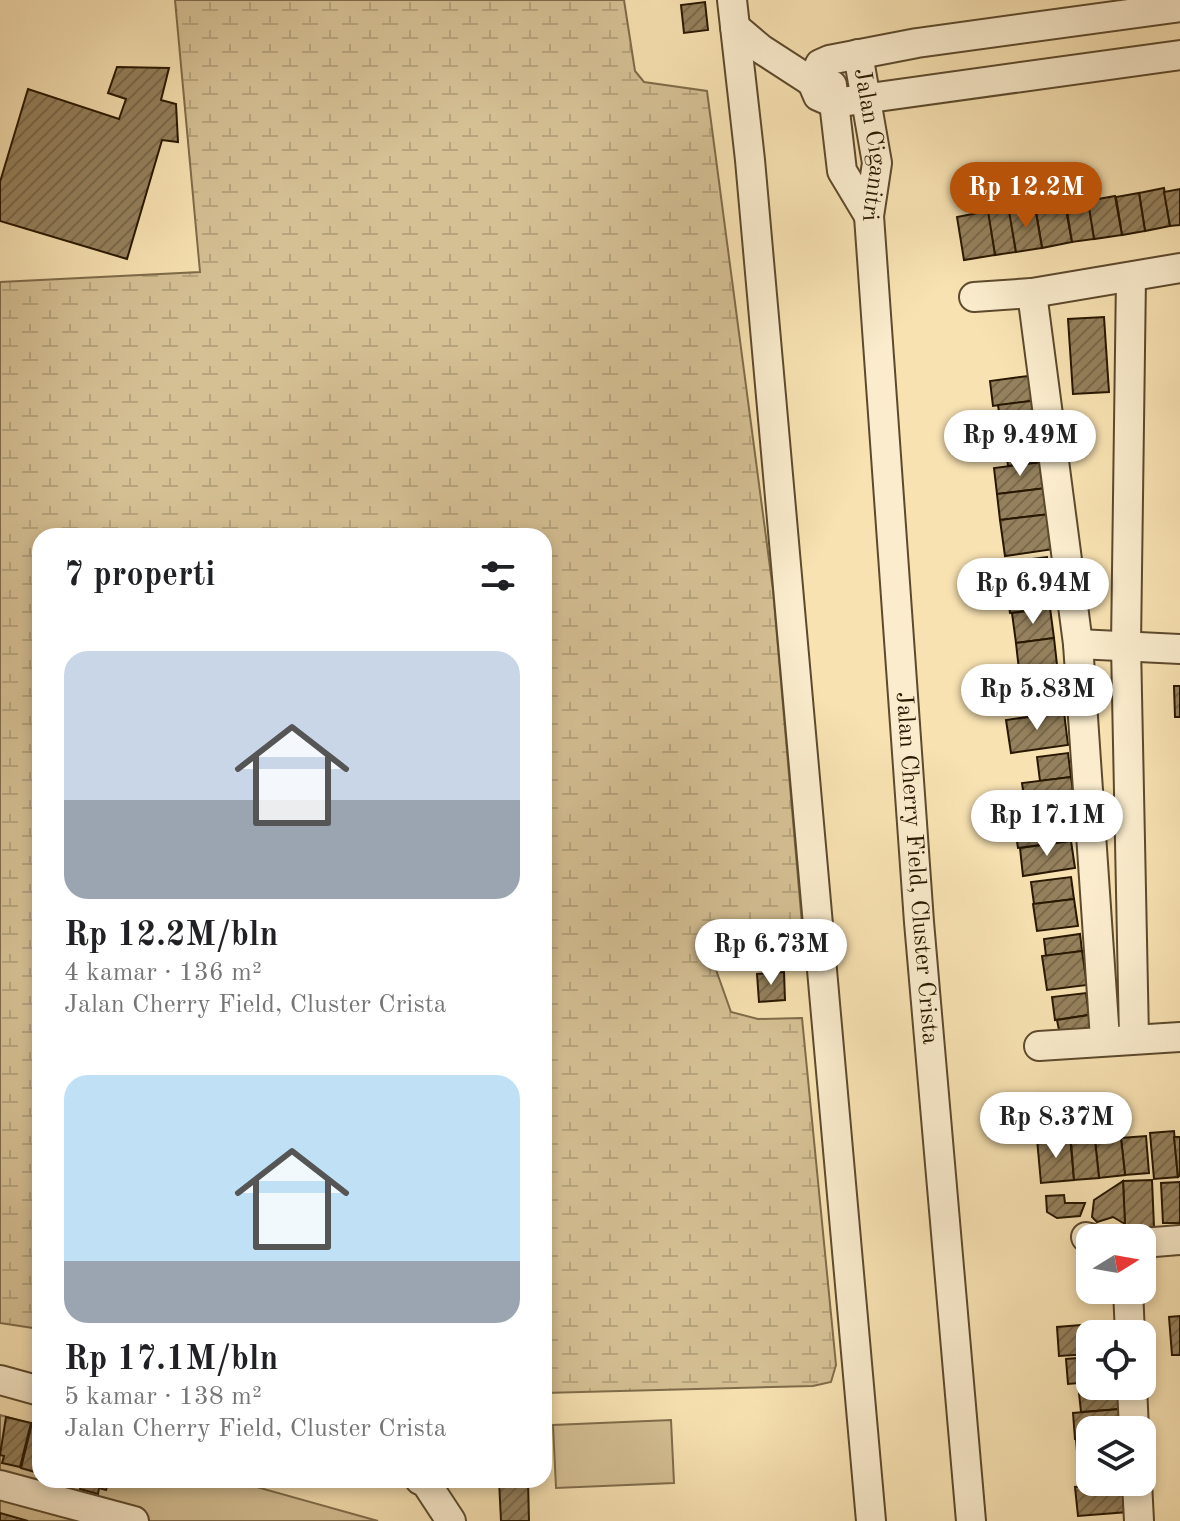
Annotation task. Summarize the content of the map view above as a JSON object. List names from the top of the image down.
{
  "streets": {
    "street": ["Jalan Ciganitri", "Jalan Cherry Field, Cluster Crista"]
  },
  "crossings": [
    ["Jalan Ciganitri", "Jalan Cherry Field, Cluster Crista"]
  ],
  "north": "right",
  "page": {
    "price": [
      "Rp 12.2M",
      "Rp 9.49M",
      "Rp 6.94M",
      "Rp 5.83M",
      "Rp 17.1M",
      "Rp 6.73M",
      "Rp 8.37M"
    ],
    "heading": "7 properti",
    "list": [
      {
        "name": "Rp 12.2M/bln",
        "note": "4 kamar · 136 m² · Jalan Cherry Field, Cluster Crista"
      },
      {
        "name": "Rp 17.1M/bln",
        "note": "5 kamar · 138 m² · Jalan Cherry Field, Cluster Crista"
      }
    ]
  }
}
